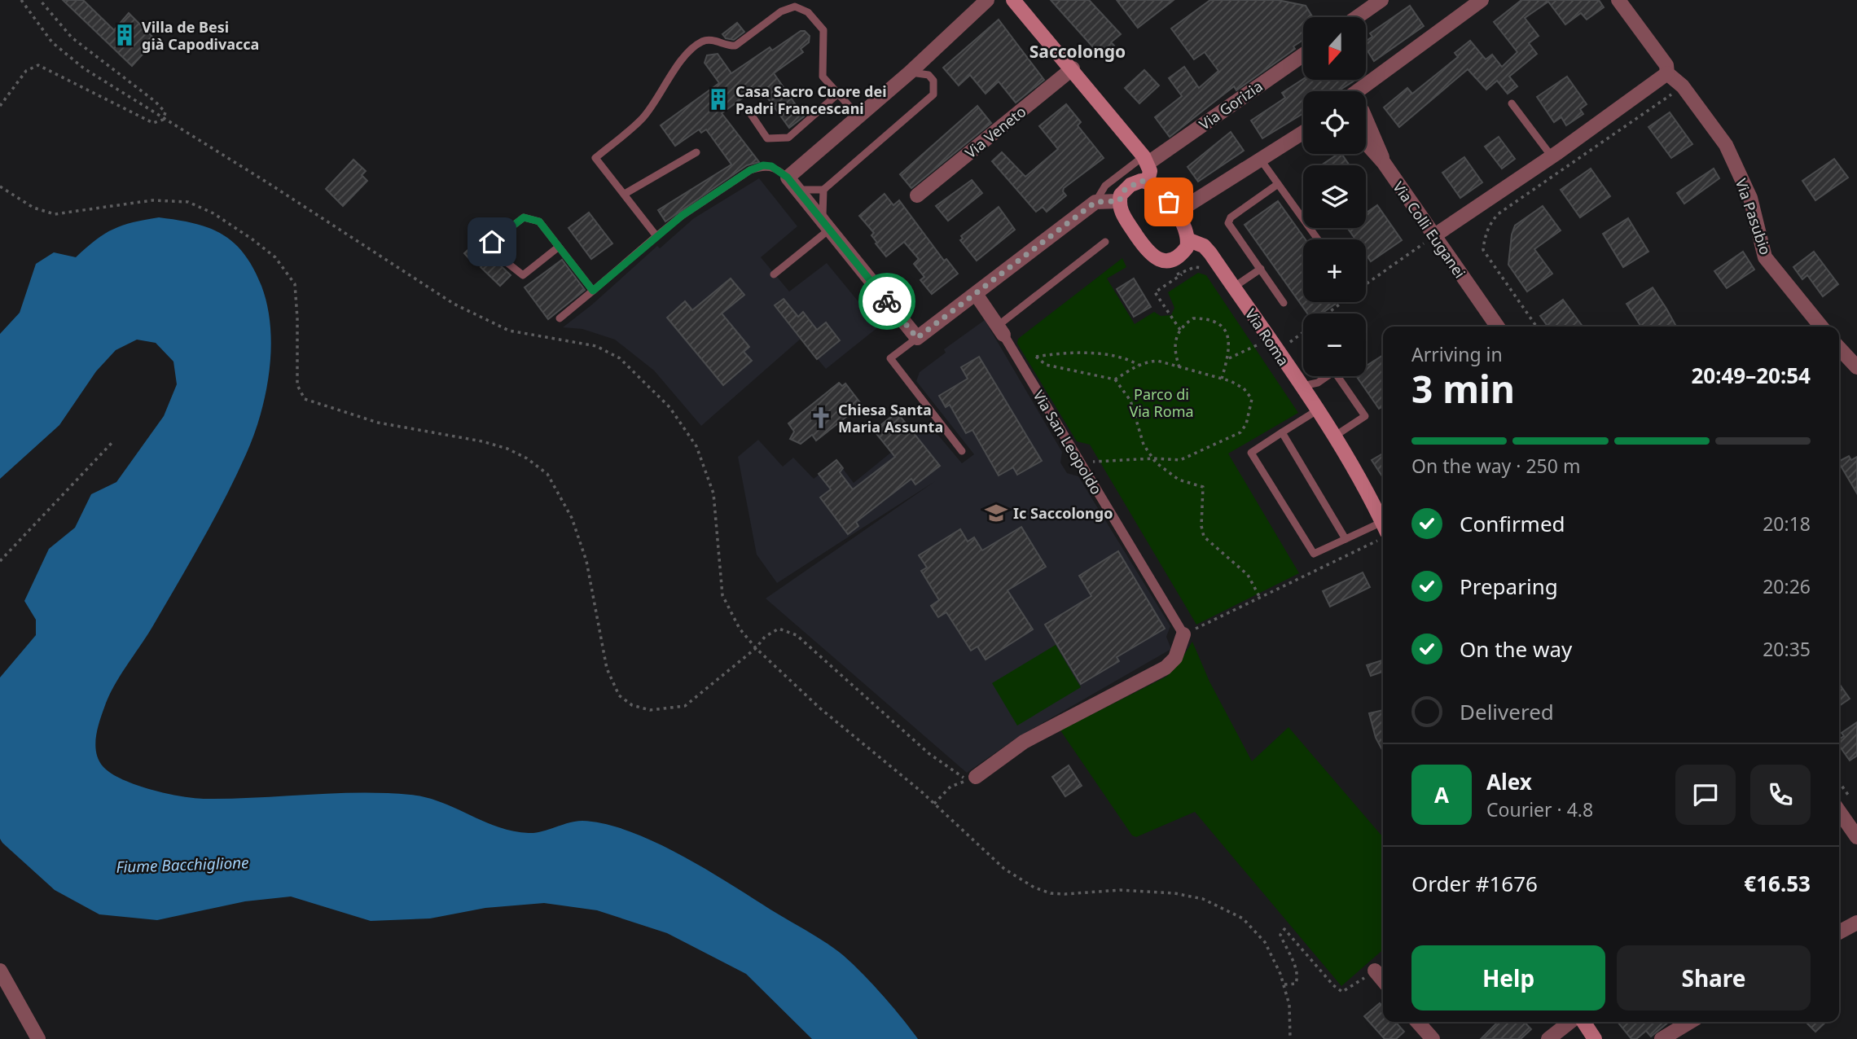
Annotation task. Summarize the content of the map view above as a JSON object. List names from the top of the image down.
{
  "streets": {
    "main road": ["Via Roma"],
    "street": [
      "Via Gorizia",
      "Via Veneto",
      "Via Pasubio",
      "Via Colli Euganei",
      "Via San Leopoldo"
    ]
  },
  "districts": ["Saccolongo"],
  "water": ["Fiume Bacchiglione"],
  "parks": ["Parco di Via Roma"],
  "places": {
    "building": ["Villa de Besi già Capodivacca", "Casa Sacro Cuore dei Padri Francescani"],
    "church": ["Chiesa Santa Maria Assunta"],
    "school or university": ["Ic Saccolongo"]
  },
  "north": "bottom",
  "page": {
    "map_buttons": ["+", "−"],
    "heading": ["3 min", "Arriving in", "20:49–20:54"],
    "panel": [
      "Alex",
      "Courier · 4.8",
      "Order #1676",
      "€16.53"
    ],
    "bar": "On the way · 250 m",
    "list": [
      ["Confirmed", "20:18"],
      ["Preparing", "20:26"],
      ["On the way", "20:35"],
      "Delivered"
    ],
    "round": "A",
    "buttons": ["Help", "Share"]
  }
}
